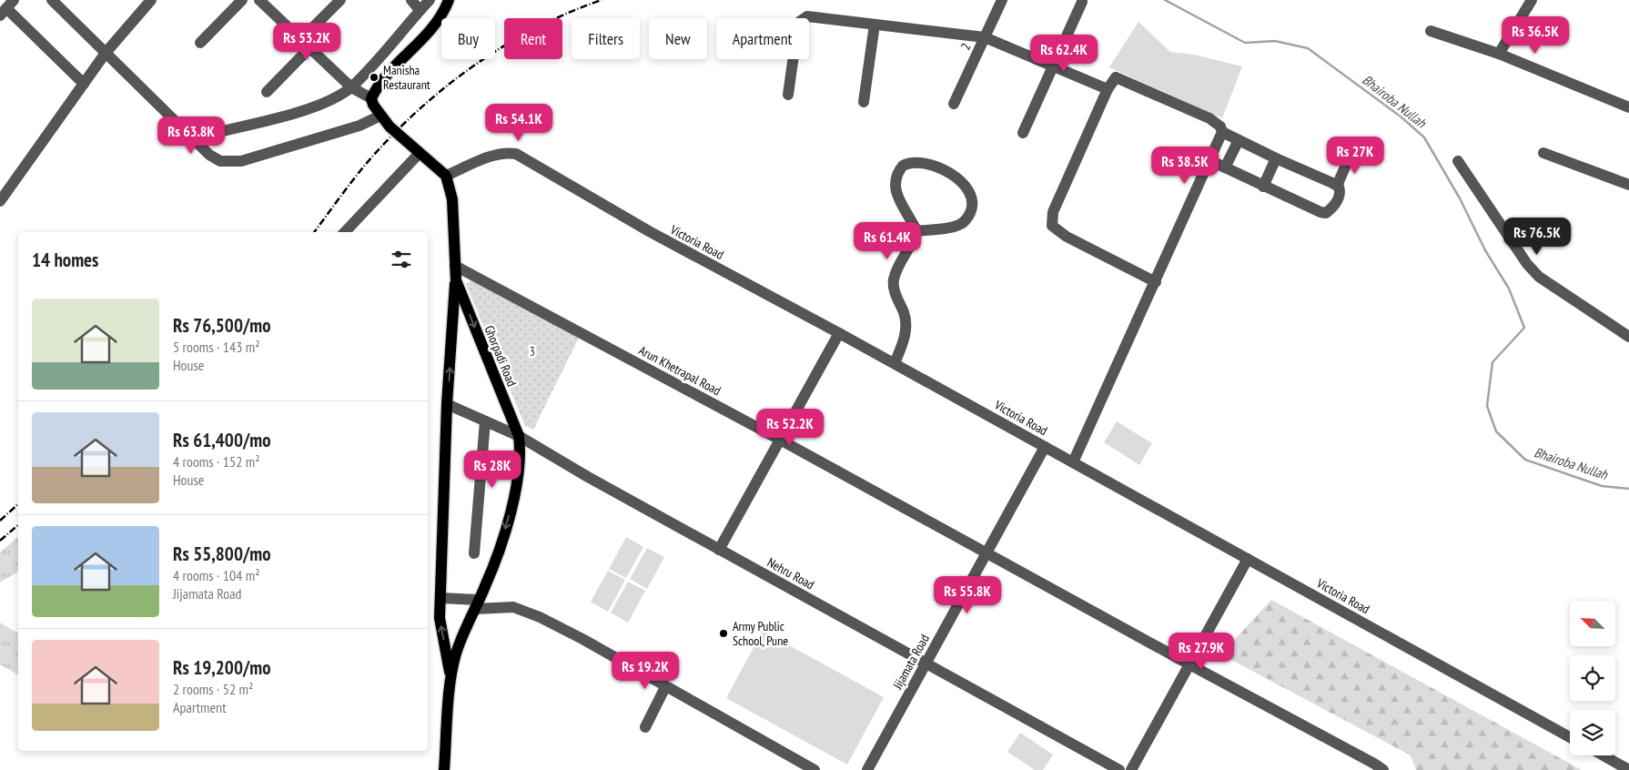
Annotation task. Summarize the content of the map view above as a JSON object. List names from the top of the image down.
{
  "streets": {
    "main road": ["Ghorpadi Road"],
    "street": [
      "2",
      "Victoria Road",
      "Arun Khetrapal Road",
      "Nehru Road",
      "Jijamata Road"
    ]
  },
  "crossings": [
    ["Victoria Road", "Ghorpadi Road"],
    ["Victoria Road", "Jijamata Road"],
    ["Ghorpadi Road", "Arun Khetrapal Road"],
    ["Ghorpadi Road", "Nehru Road"],
    ["Arun Khetrapal Road", "Jijamata Road"],
    ["Nehru Road", "Jijamata Road"]
  ],
  "water": ["Bhairoba Nullah"],
  "parks": ["3"],
  "places": ["Manisha Restaurant", "Army Public School, Pune"],
  "north": "top left",
  "page": {
    "price": [
      "Rs 36.5K",
      "Rs 53.2K",
      "Rs 62.4K",
      "Rs 54.1K",
      "Rs 63.8K",
      "Rs 27K",
      "Rs 38.5K",
      "Rs 76.5K",
      "Rs 61.4K",
      "Rs 52.2K",
      "Rs 28K",
      "Rs 55.8K",
      "Rs 27.9K",
      "Rs 19.2K"
    ],
    "chip": [
      "Buy",
      "Rent",
      "Filters",
      "New",
      "Apartment"
    ],
    "heading": "14 homes",
    "list": [
      {
        "name": "Rs 76,500/mo",
        "note": "5 rooms · 143 m² · House"
      },
      {
        "name": "Rs 61,400/mo",
        "note": "4 rooms · 152 m² · House"
      },
      {
        "name": "Rs 55,800/mo",
        "note": "4 rooms · 104 m² · Jijamata Road"
      },
      {
        "name": "Rs 19,200/mo",
        "note": "2 rooms · 52 m² · Apartment"
      }
    ]
  }
}
